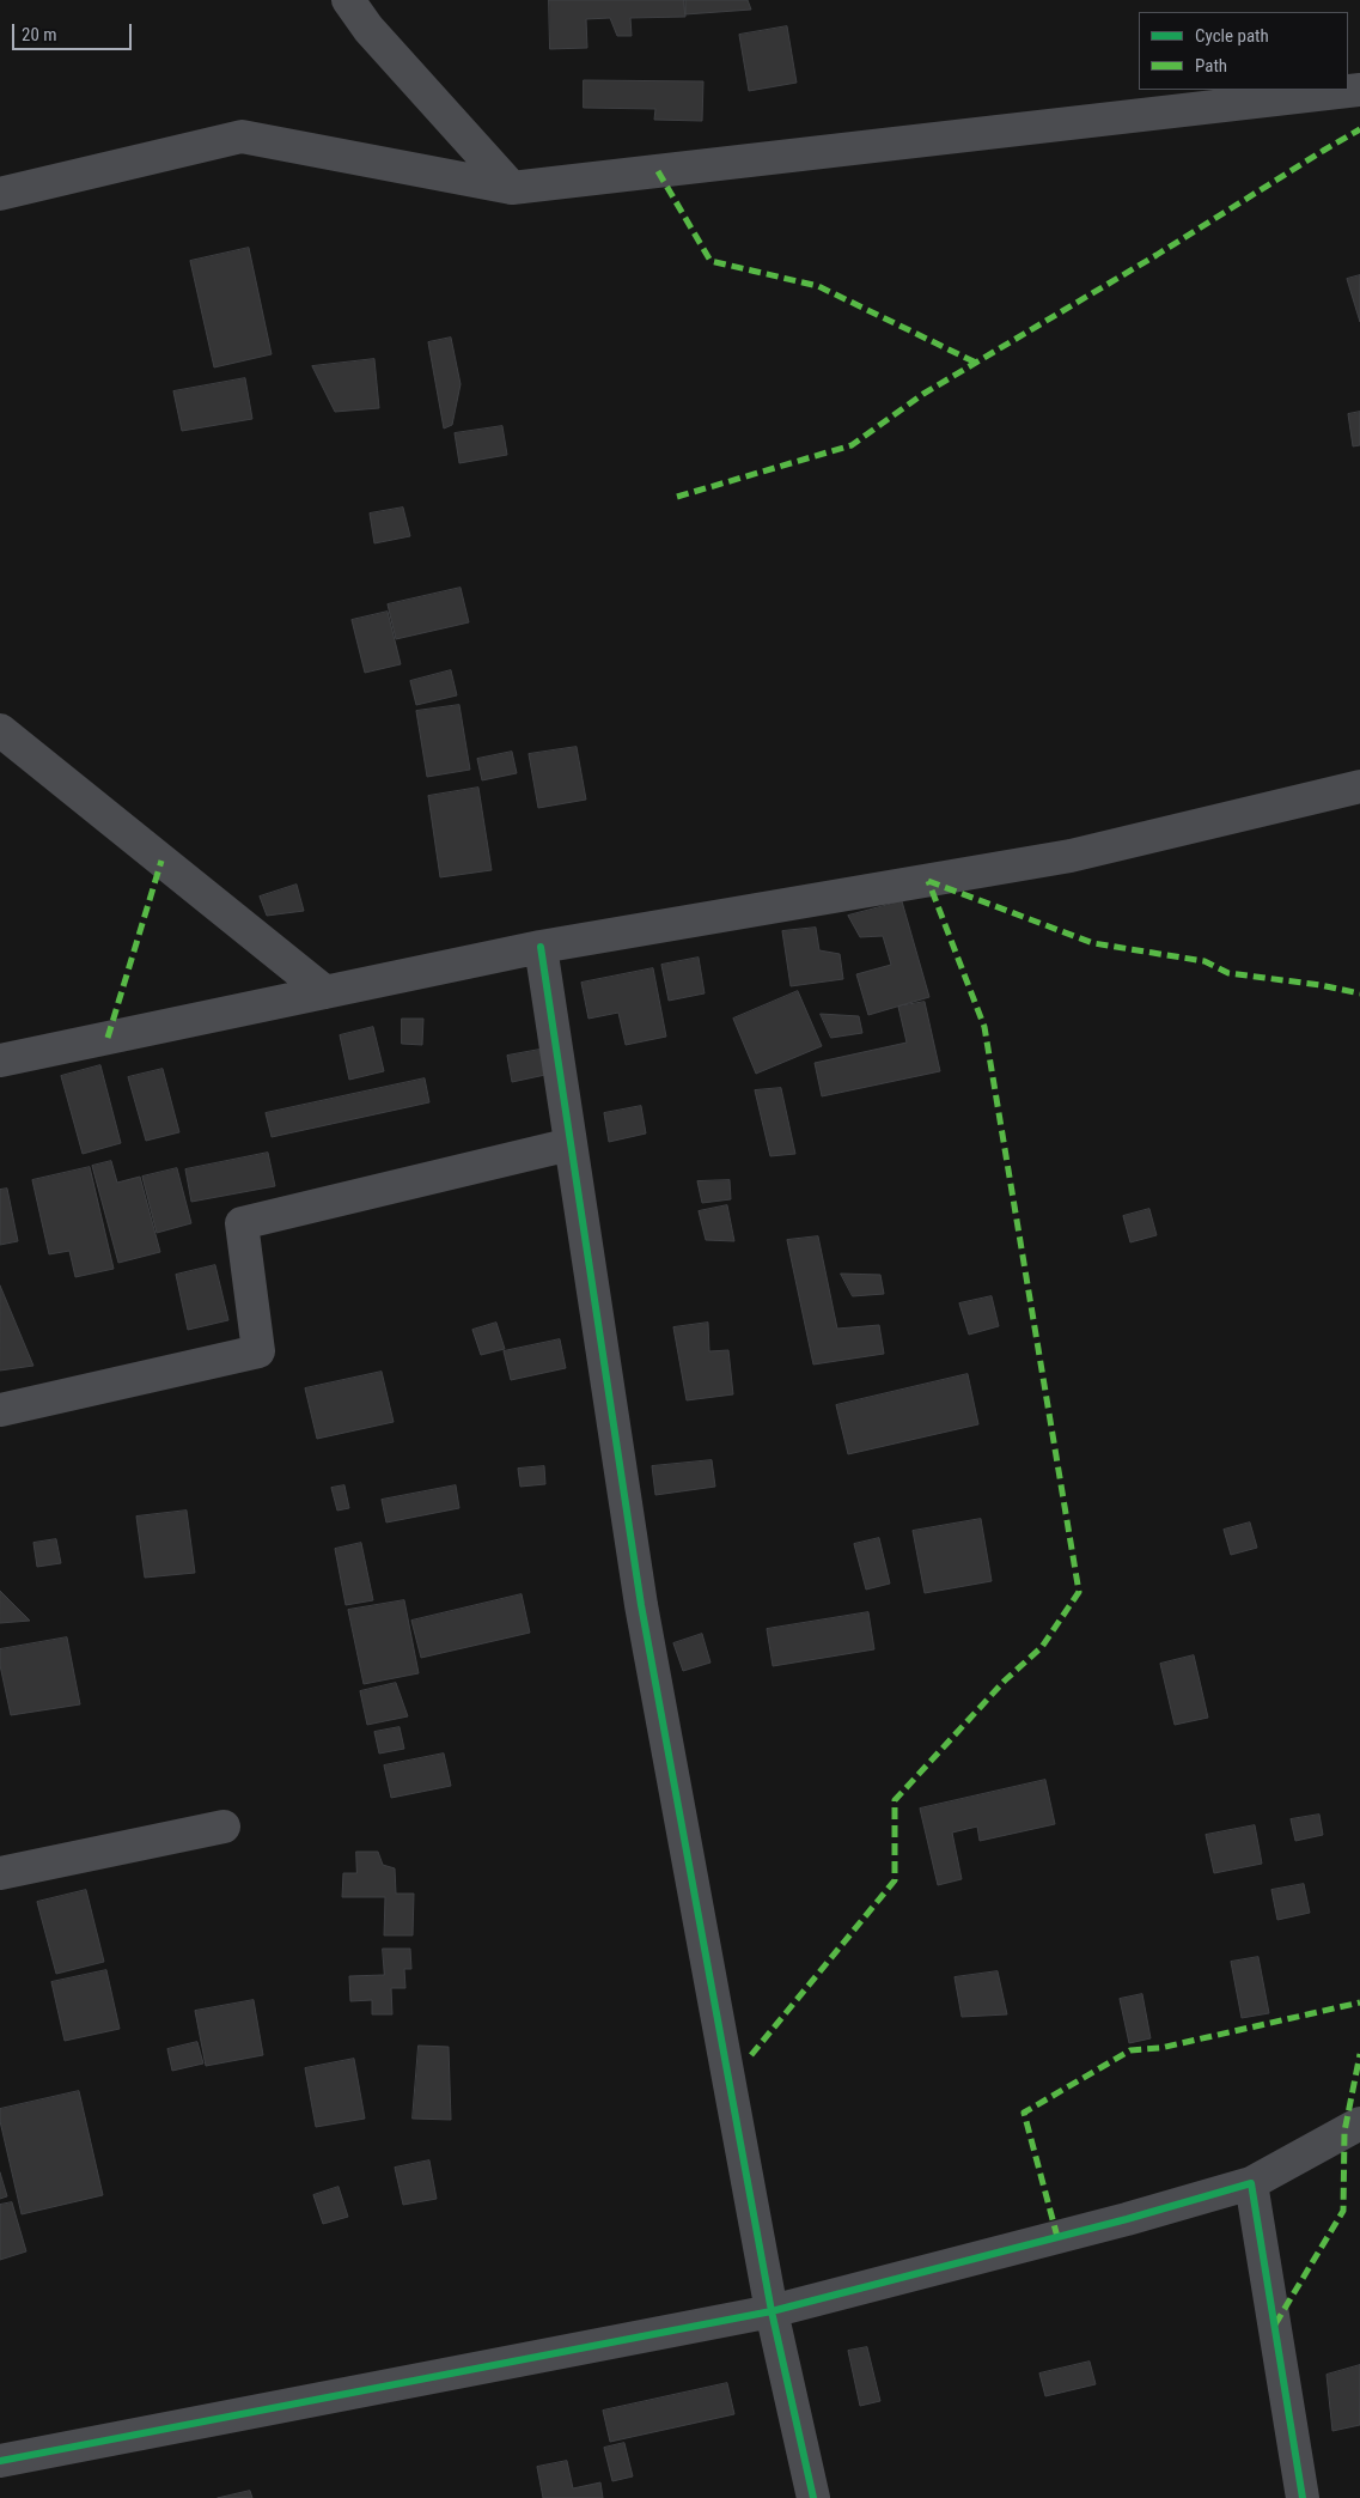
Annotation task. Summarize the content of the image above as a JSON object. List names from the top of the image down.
{
  "legend": ["Cycle path", "Path"],
  "scale_bar": "20 m"
}
